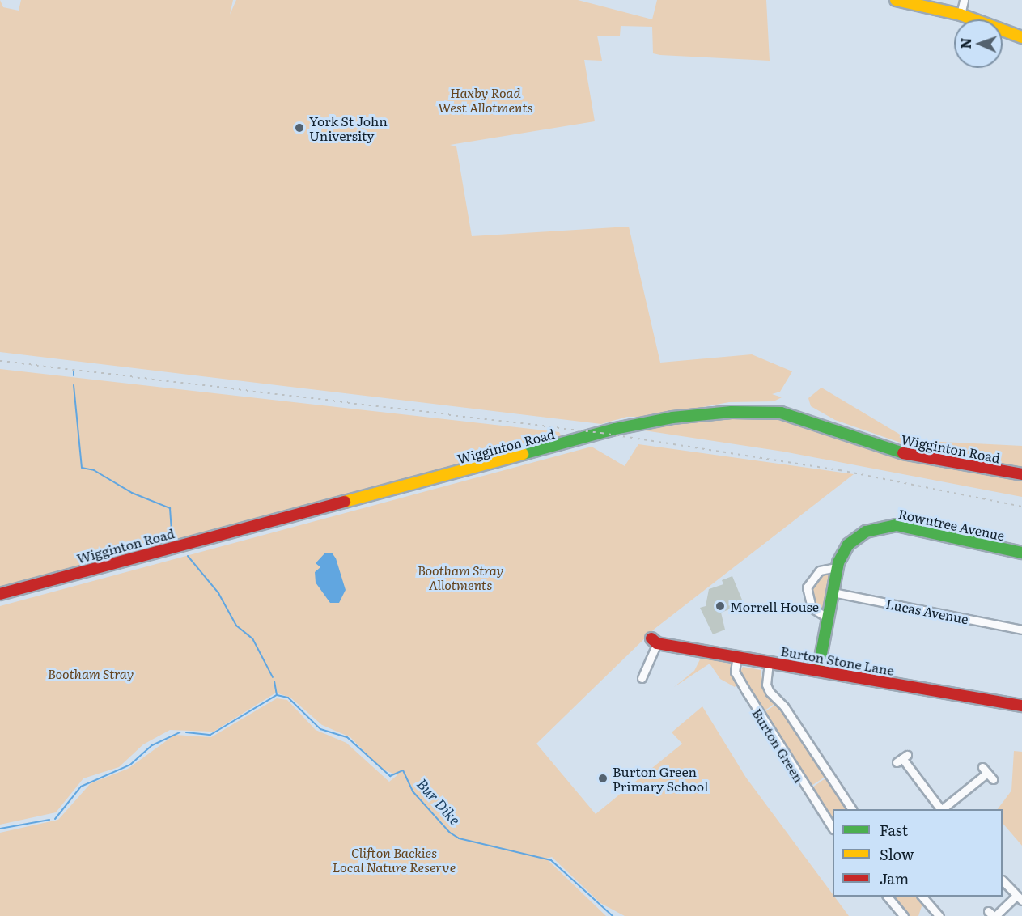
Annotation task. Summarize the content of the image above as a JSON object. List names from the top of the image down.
{
  "streets": {
    "main road": ["Wigginton Road", "Rowntree Avenue", "Burton Stone Lane"],
    "street": ["Lucas Avenue", "Burton Green"]
  },
  "crossings": [
    ["Rowntree Avenue", "Lucas Avenue"],
    ["Rowntree Avenue", "Burton Stone Lane"],
    ["Burton Stone Lane", "Burton Green"]
  ],
  "water": ["Bur Dike"],
  "parks": [
    "Haxby Road West Allotments",
    "Bootham Stray Allotments",
    "Bootham Stray",
    "Clifton Backies Local Nature Reserve"
  ],
  "places": ["York St John University", "Morrell House", "Burton Green Primary School"],
  "legend": ["Fast", "Slow", "Jam"],
  "north": "left"
}
